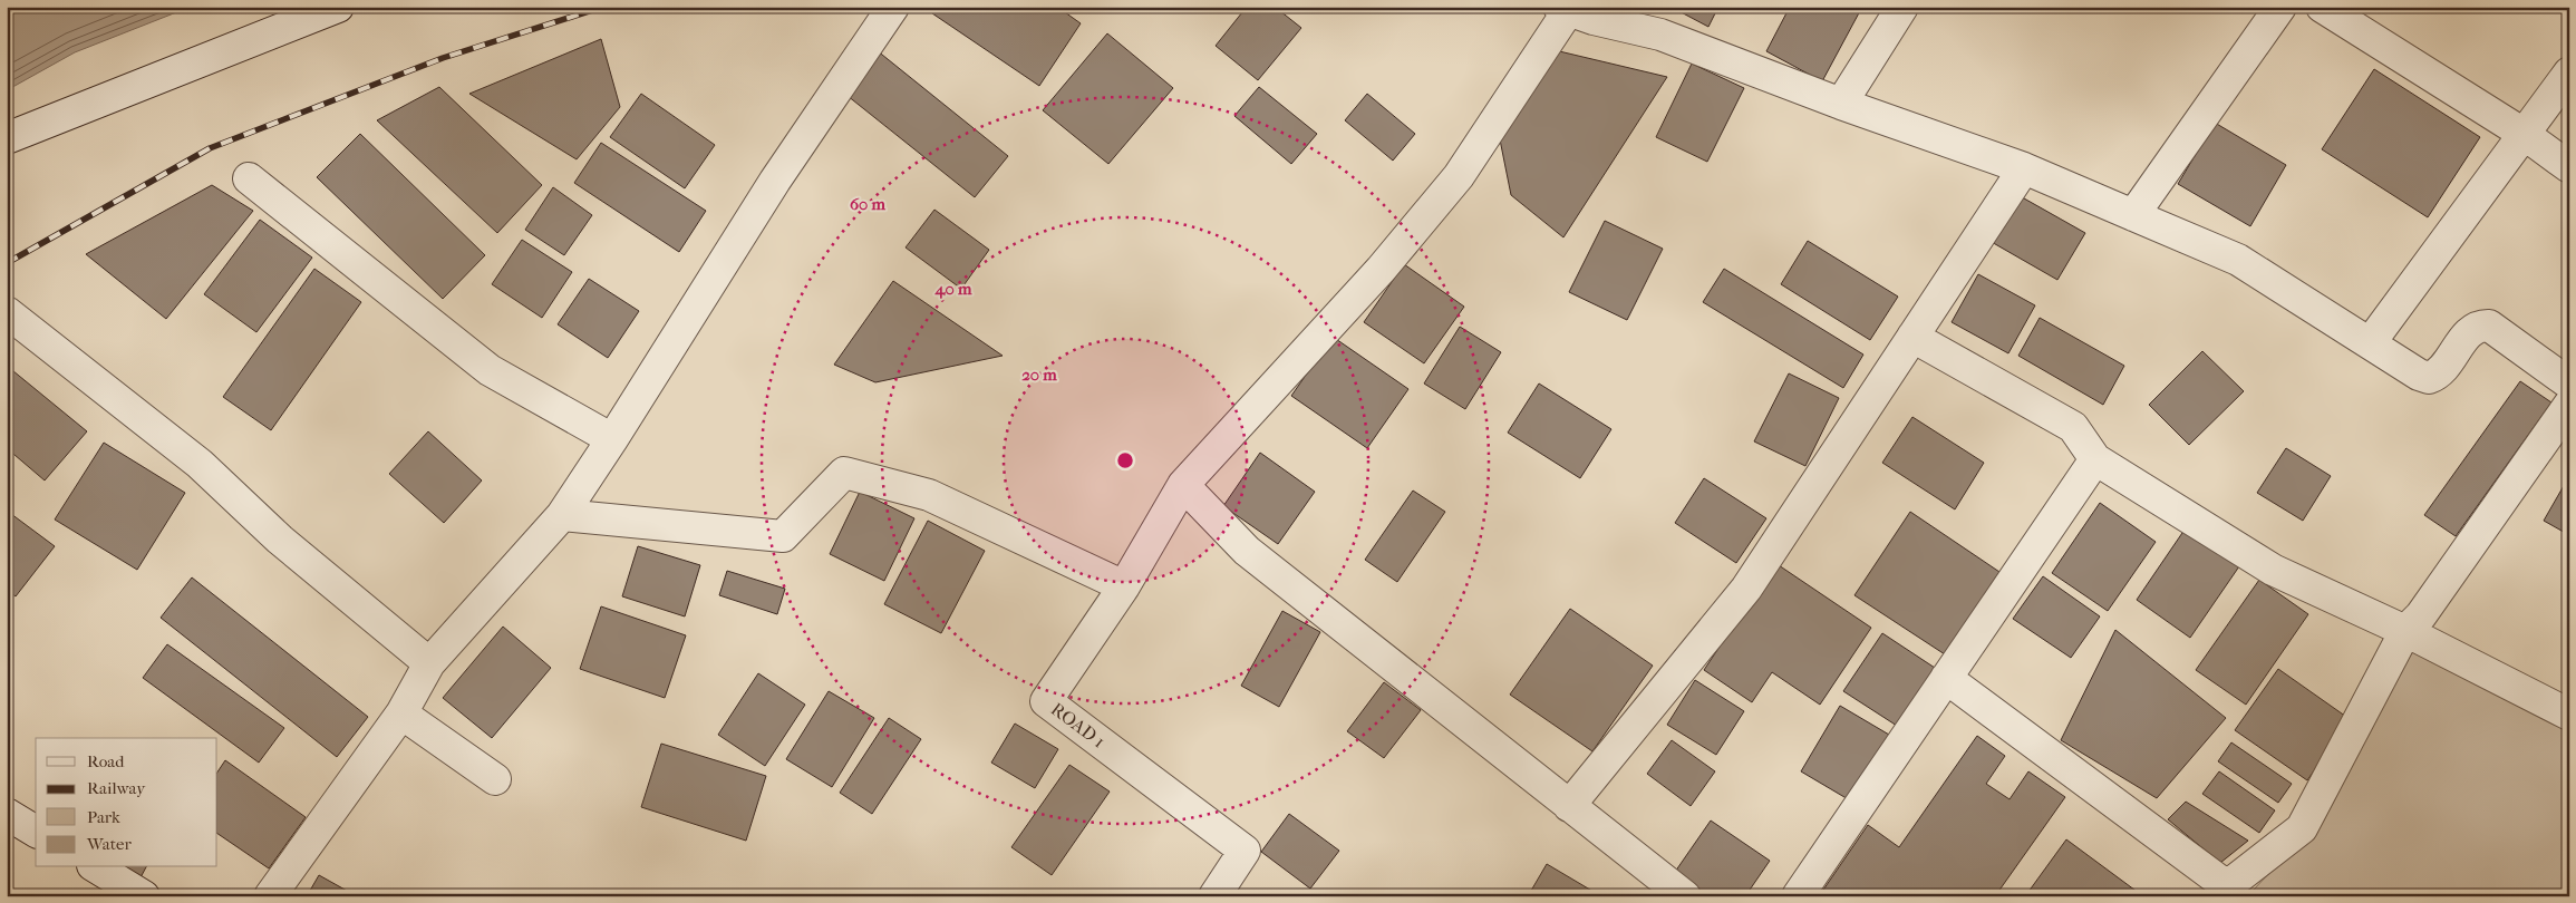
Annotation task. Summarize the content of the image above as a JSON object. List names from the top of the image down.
{
  "streets": {
    "street": ["ROAD 1"]
  },
  "legend": [
    "Road",
    "Railway",
    "Park",
    "Water"
  ],
  "rings": ["60 m", "40 m", "20 m"]
}
